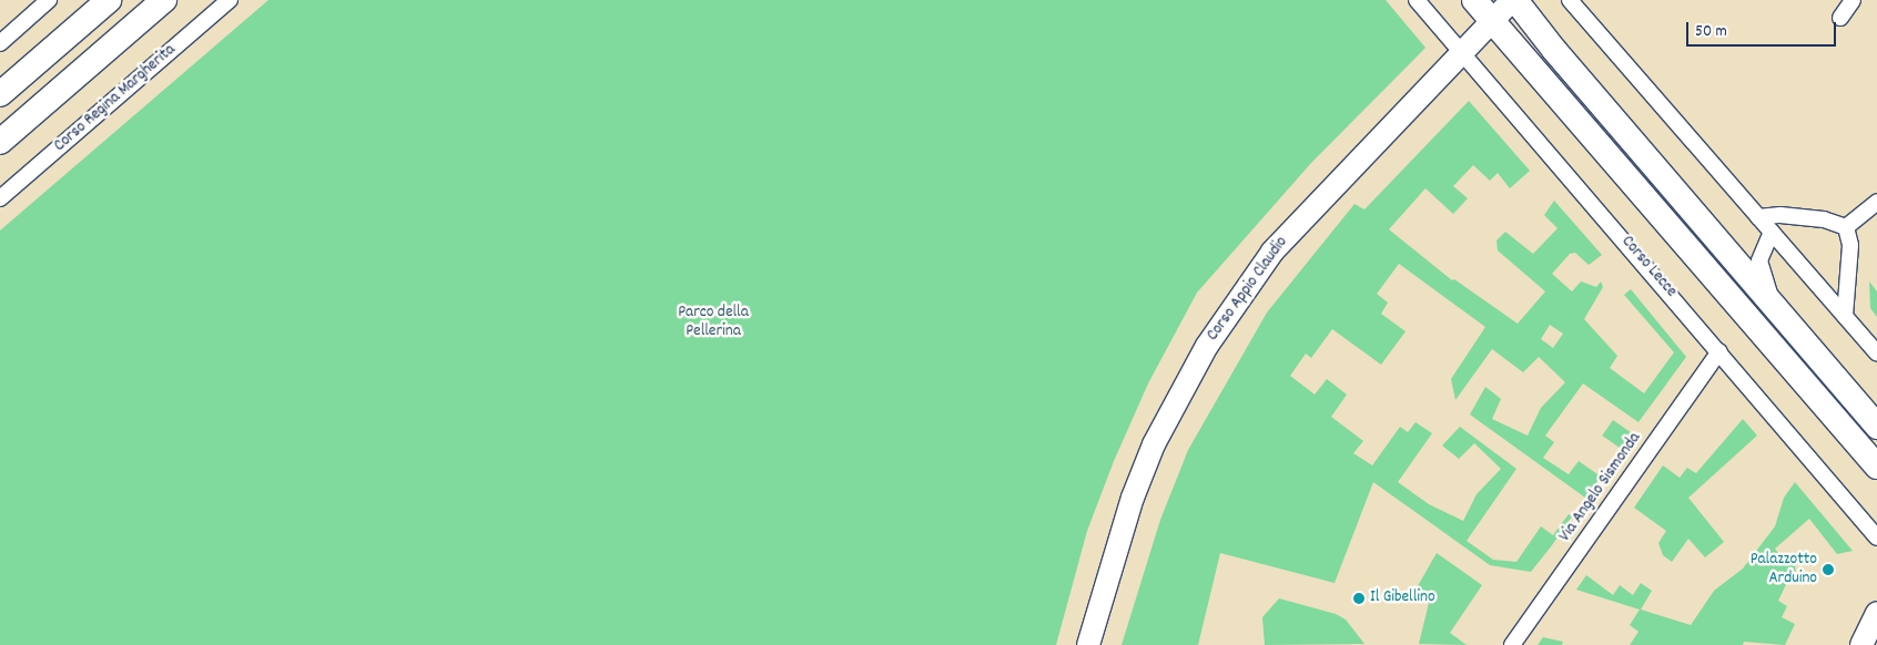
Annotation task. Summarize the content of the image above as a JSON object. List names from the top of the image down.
{
  "streets": {
    "street": [
      "Corso Regina Margherita",
      "Corso Lecce",
      "Corso Appio Claudio",
      "Via Angelo Sismonda"
    ]
  },
  "crossings": [
    ["Corso Lecce", "Corso Appio Claudio"],
    ["Corso Lecce", "Via Angelo Sismonda"]
  ],
  "parks": ["Parco della Pellerina"],
  "places": ["Palazzotto Arduino", "Il Gibellino"],
  "scale_bar": "50 m"
}
